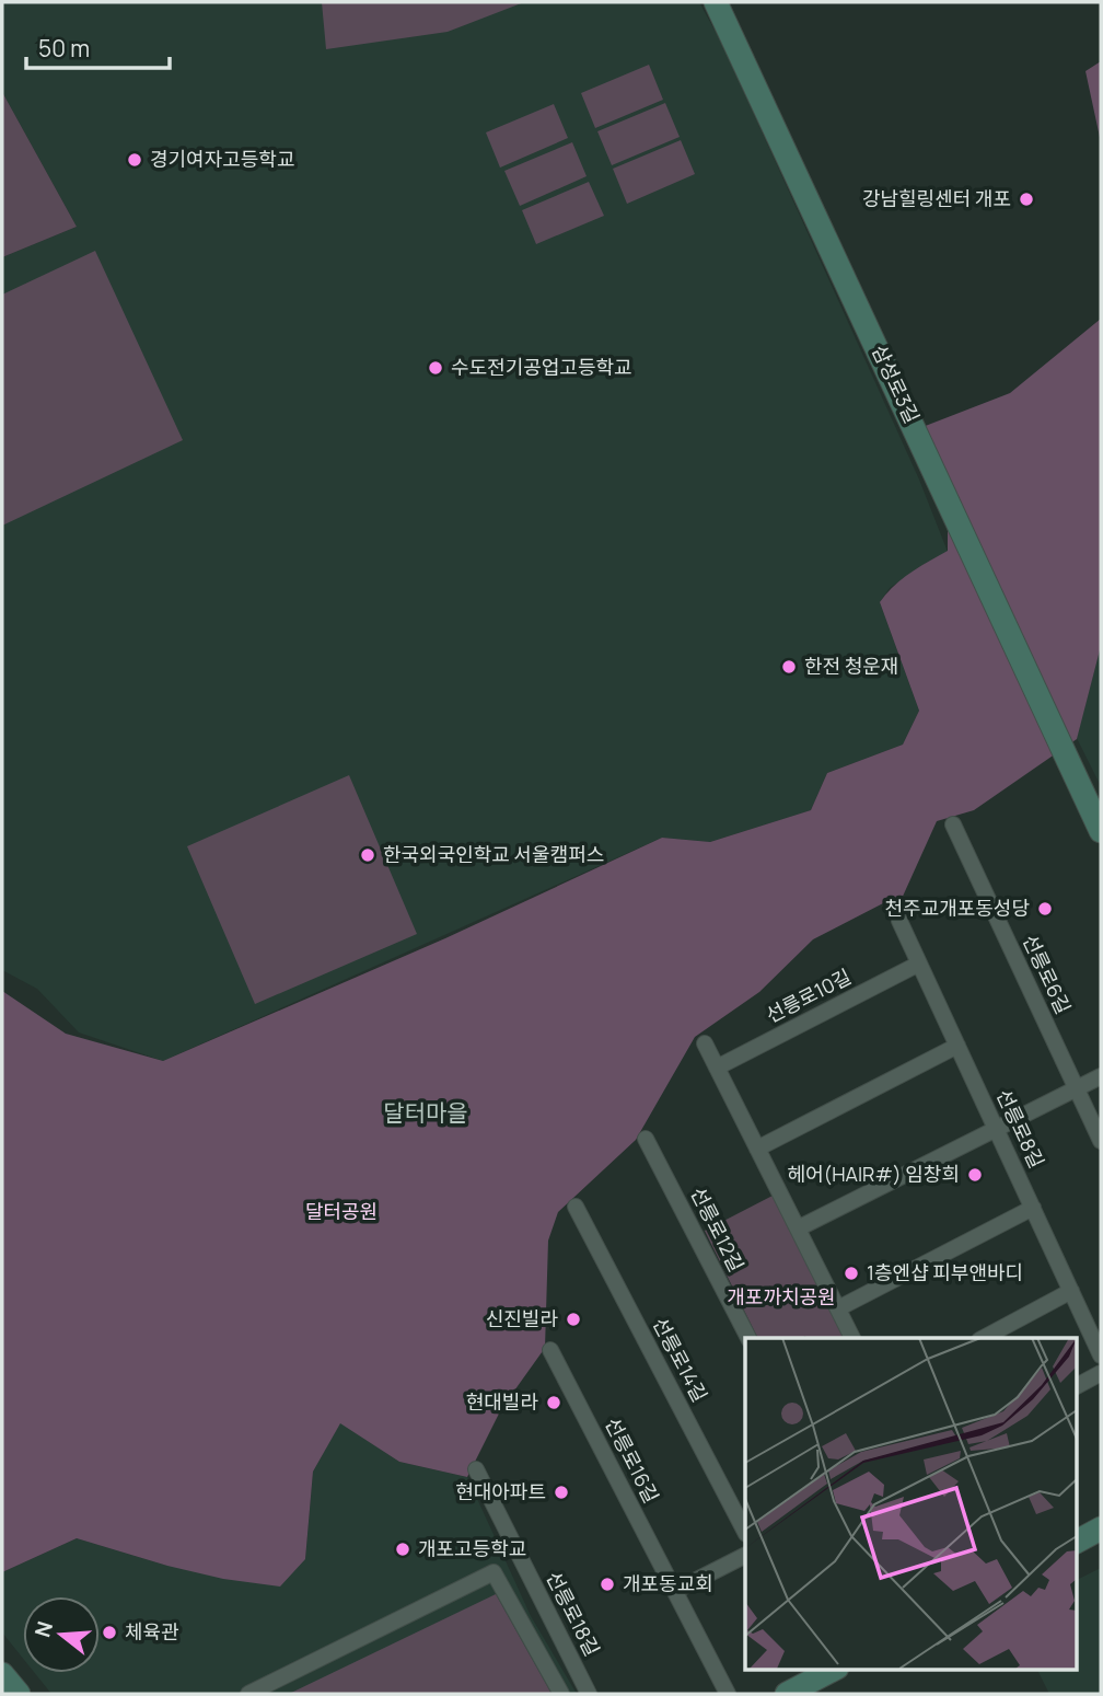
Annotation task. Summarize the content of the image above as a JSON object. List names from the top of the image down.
{
  "streets": {
    "street": [
      "삼성로3길",
      "선릉로6길",
      "선릉로10길",
      "선릉로8길",
      "선릉로12길",
      "선릉로14길",
      "선릉로16길",
      "선릉로18길"
    ]
  },
  "crossings": [
    ["선릉로10길", "선릉로8길"]
  ],
  "districts": ["달터마을"],
  "parks": ["달터공원", "개포까치공원"],
  "places": [
    "경기여자고등학교",
    "강남힐링센터 개포",
    "수도전기공업고등학교",
    "한전 청운재",
    "한국외국인학교 서울캠퍼스",
    "천주교개포동성당",
    "헤어(HAIR#) 임창희",
    "1층엔샵 피부앤바디",
    "신진빌라",
    "현대빌라",
    "현대아파트",
    "개포고등학교",
    "개포동교회",
    "체육관"
  ],
  "scale_bar": "50 m",
  "north": "left"
}
